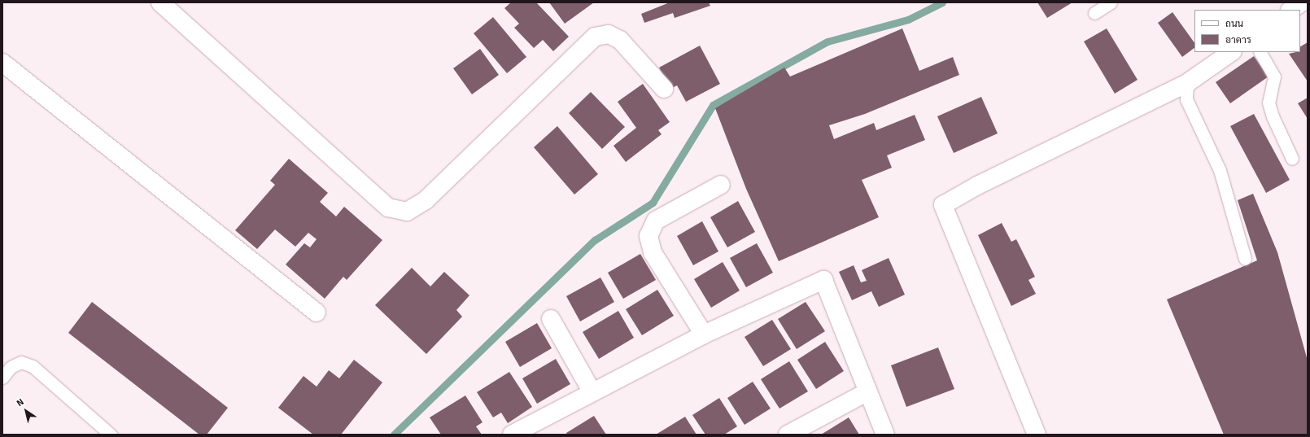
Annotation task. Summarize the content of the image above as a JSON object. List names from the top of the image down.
{
  "legend": ["ถนน", "อาคาร"],
  "north": "top left"
}
